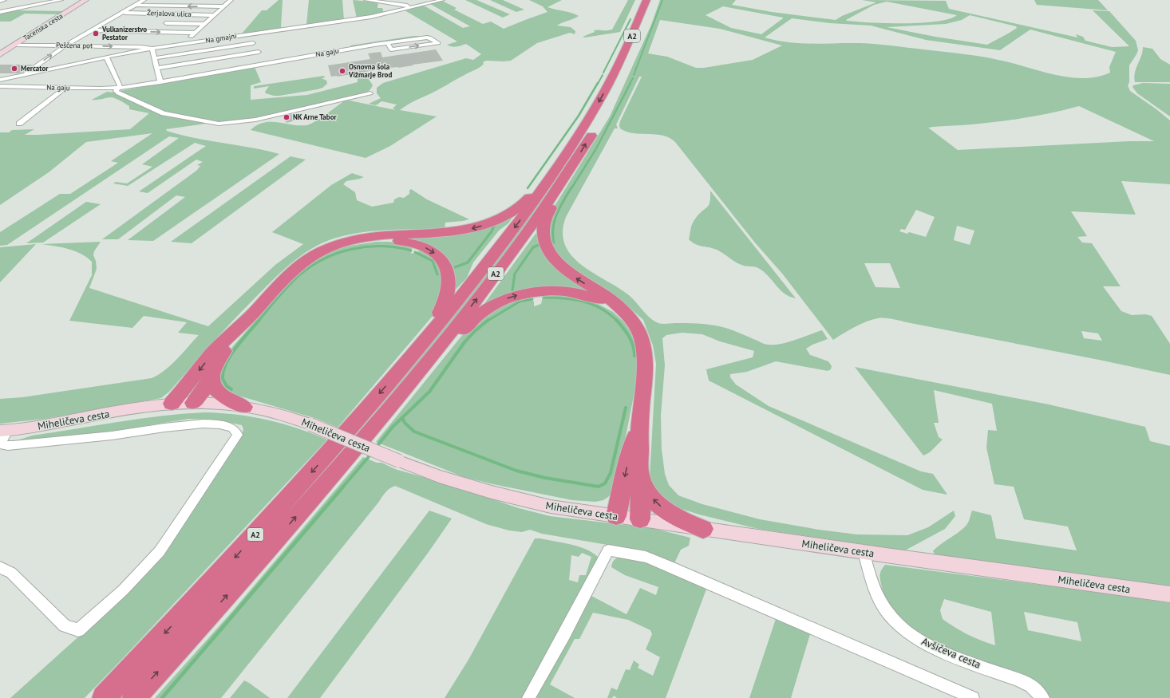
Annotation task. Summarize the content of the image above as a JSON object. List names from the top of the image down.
{
  "streets": {
    "highway": ["A2"],
    "street": [
      "Žerjalova ulica",
      "Tacenska cesta",
      "Na gmajni",
      "Peščena pot",
      "Na gaju",
      "Miheličeva cesta",
      "Avšičeva cesta"
    ]
  },
  "crossings": [
    ["Tacenska cesta", "Peščena pot"],
    ["Na gmajni", "Peščena pot"],
    ["Miheličeva cesta", "Avšičeva cesta"]
  ],
  "places": [
    "Vulkanizerstvo Pestator",
    "Mercator",
    "Osnovna šola Vižmarje Brod",
    "NK Arne Tabor"
  ]
}
